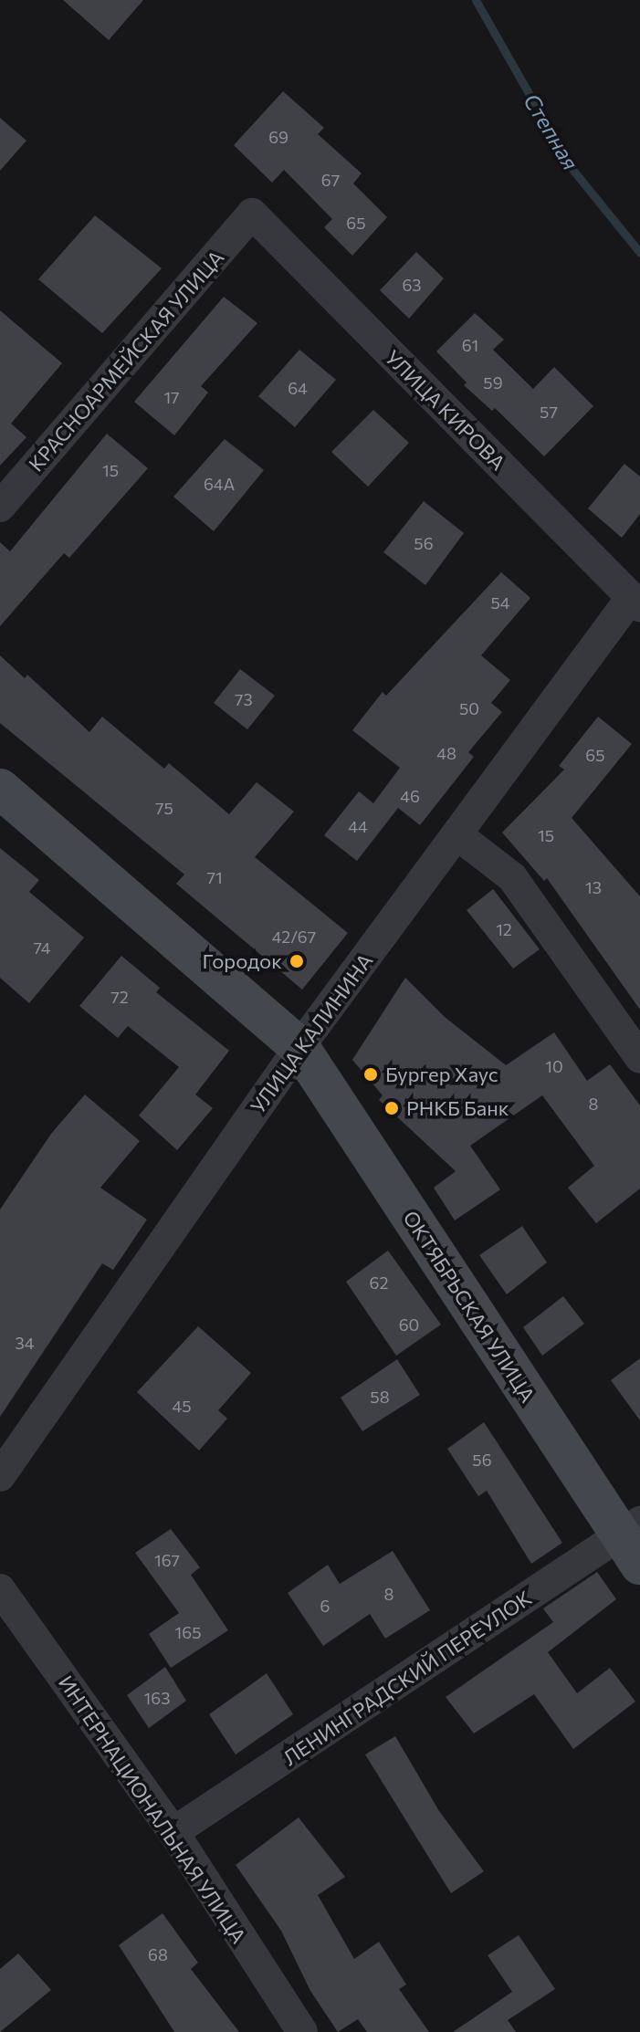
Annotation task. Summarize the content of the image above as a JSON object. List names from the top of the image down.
{
  "streets": {
    "main road": ["ОКТЯБРЬСКАЯ УЛИЦА"],
    "street": [
      "КРАСНОАРМЕЙСКАЯ УЛИЦА",
      "УЛИЦА КИРОВА",
      "УЛИЦА КАЛИНИНА",
      "ЛЕНИНГРАДСКИЙ ПЕРЕУЛОК",
      "ИНТЕРНАЦИОНАЛЬНАЯ УЛИЦА"
    ]
  },
  "crossings": [
    ["КРАСНОАРМЕЙСКАЯ УЛИЦА", "УЛИЦА КИРОВА"],
    ["УЛИЦА КИРОВА", "УЛИЦА КАЛИНИНА"],
    ["УЛИЦА КАЛИНИНА", "ОКТЯБРЬСКАЯ УЛИЦА"],
    ["ОКТЯБРЬСКАЯ УЛИЦА", "ЛЕНИНГРАДСКИЙ ПЕРЕУЛОК"],
    ["ЛЕНИНГРАДСКИЙ ПЕРЕУЛОК", "ИНТЕРНАЦИОНАЛЬНАЯ УЛИЦА"]
  ],
  "water": ["Степная"],
  "places": ["Городок", "Бургер Хаус", "РНКБ Банк"],
  "house_numbers": [
    "69",
    "67",
    "65",
    "63",
    "61",
    "59",
    "64",
    "17",
    "57",
    "15",
    "64А",
    "56",
    "54",
    "73",
    "50",
    "48",
    "65",
    "46",
    "75",
    "44",
    "15",
    "71",
    "13",
    "12",
    "42/67",
    "74",
    "72",
    "10",
    "8",
    "62",
    "60",
    "34",
    "58",
    "45",
    "56",
    "167",
    "8",
    "6",
    "165",
    "163",
    "68"
  ]
}
